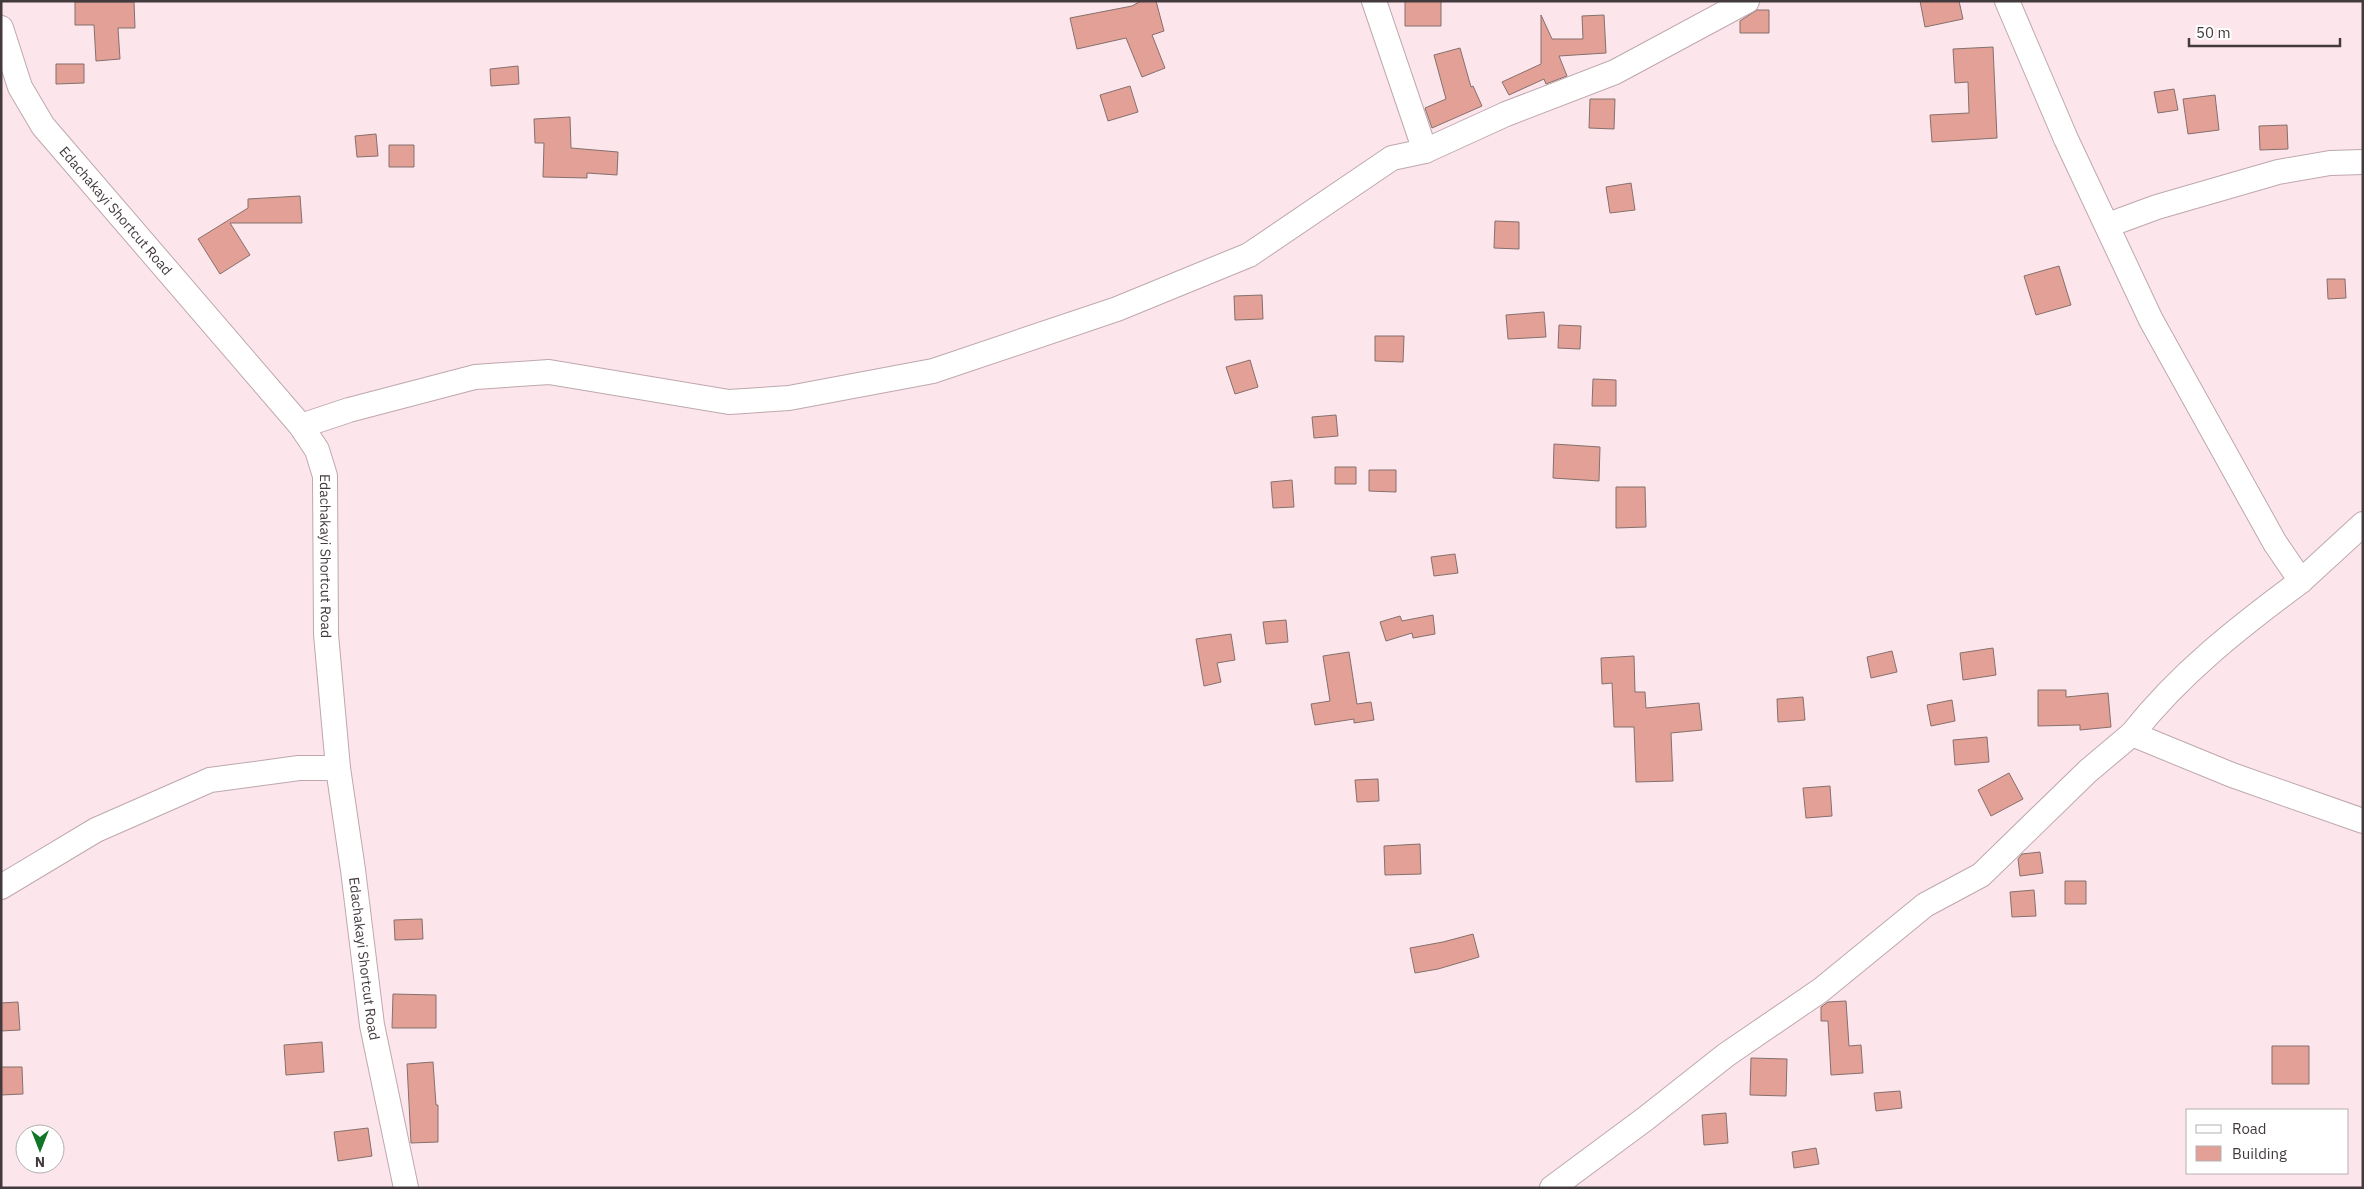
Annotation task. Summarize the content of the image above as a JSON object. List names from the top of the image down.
{
  "streets": {
    "street": ["Edachakayi Shortcut Road"]
  },
  "legend": ["Road", "Building"],
  "scale_bar": "50 m",
  "north": "bottom"
}
